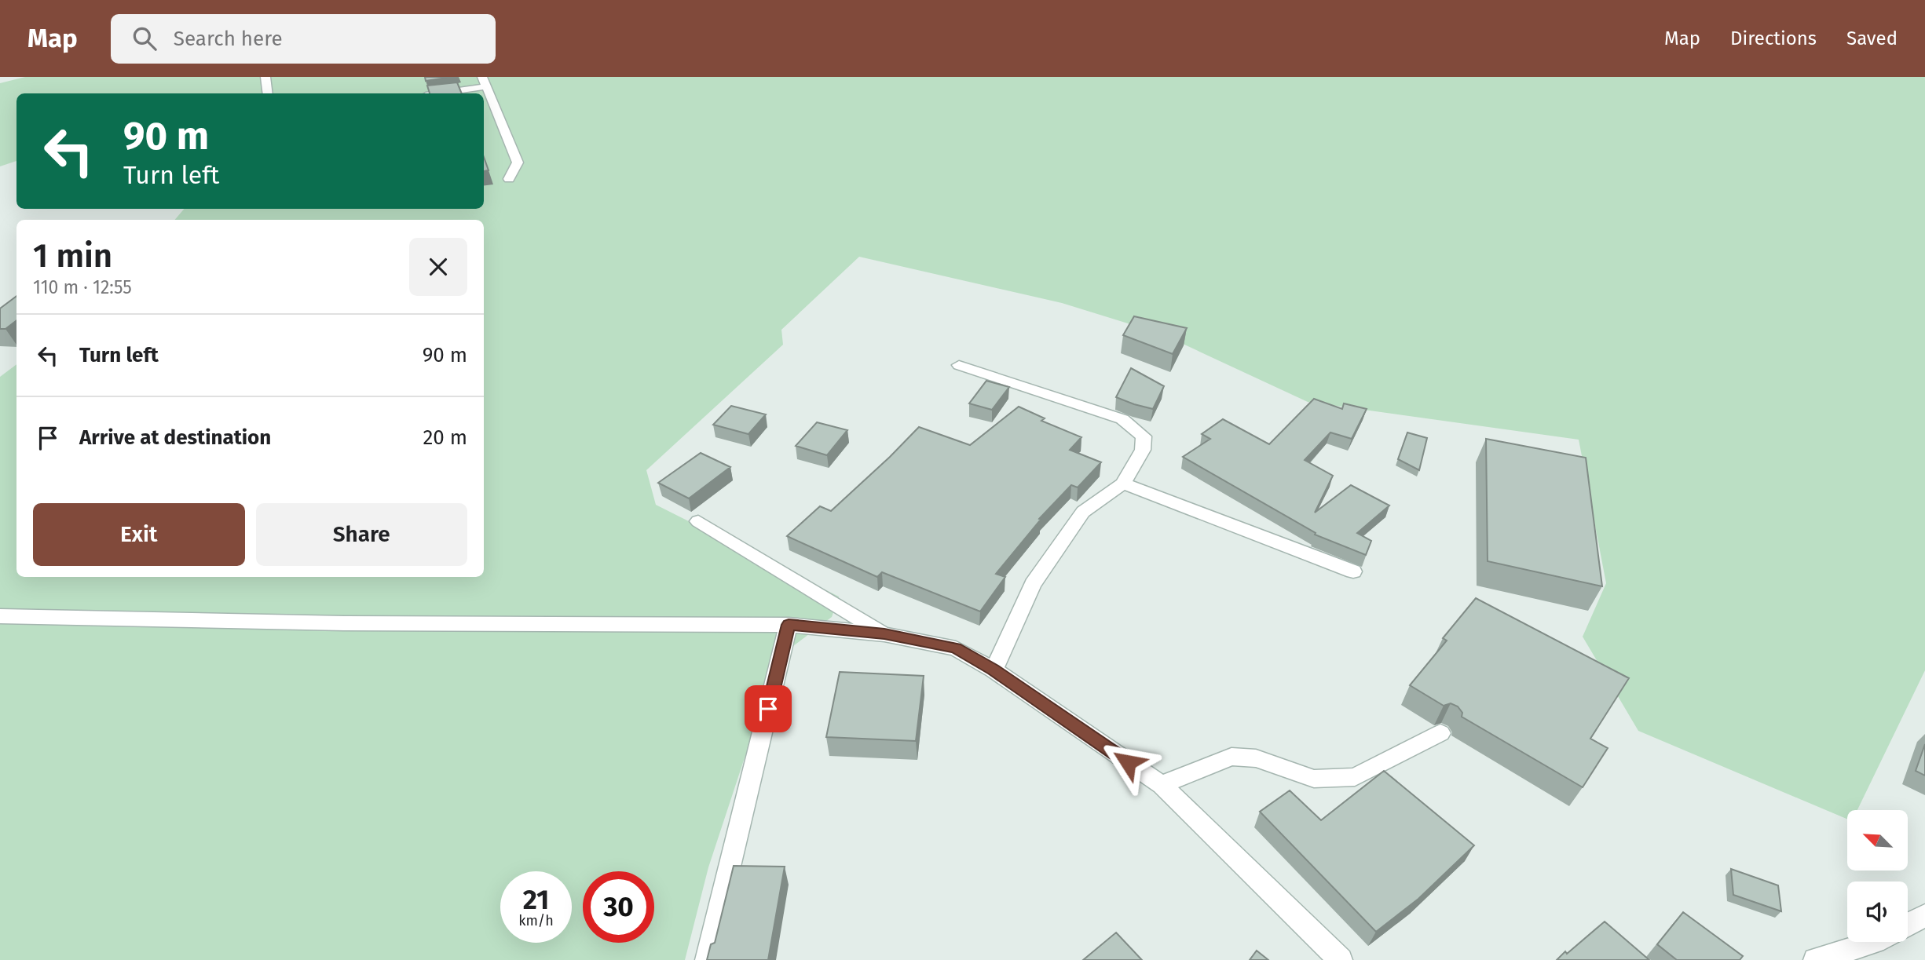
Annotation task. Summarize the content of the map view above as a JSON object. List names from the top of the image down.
{
  "north": "top left",
  "page": {
    "header": "Map",
    "search": "Search here",
    "nav": ["Map", "Directions", "Saved"],
    "turn": ["90 m", "Turn left"],
    "heading": ["1 min", "110 m · 12:55"],
    "list": [
      {
        "name": "Turn left",
        "value": "90 m"
      },
      {
        "name": "Arrive at destination",
        "value": "20 m"
      }
    ],
    "buttons": ["Exit", "Share"],
    "speed": "21 km/h",
    "limit": "30"
  }
}
